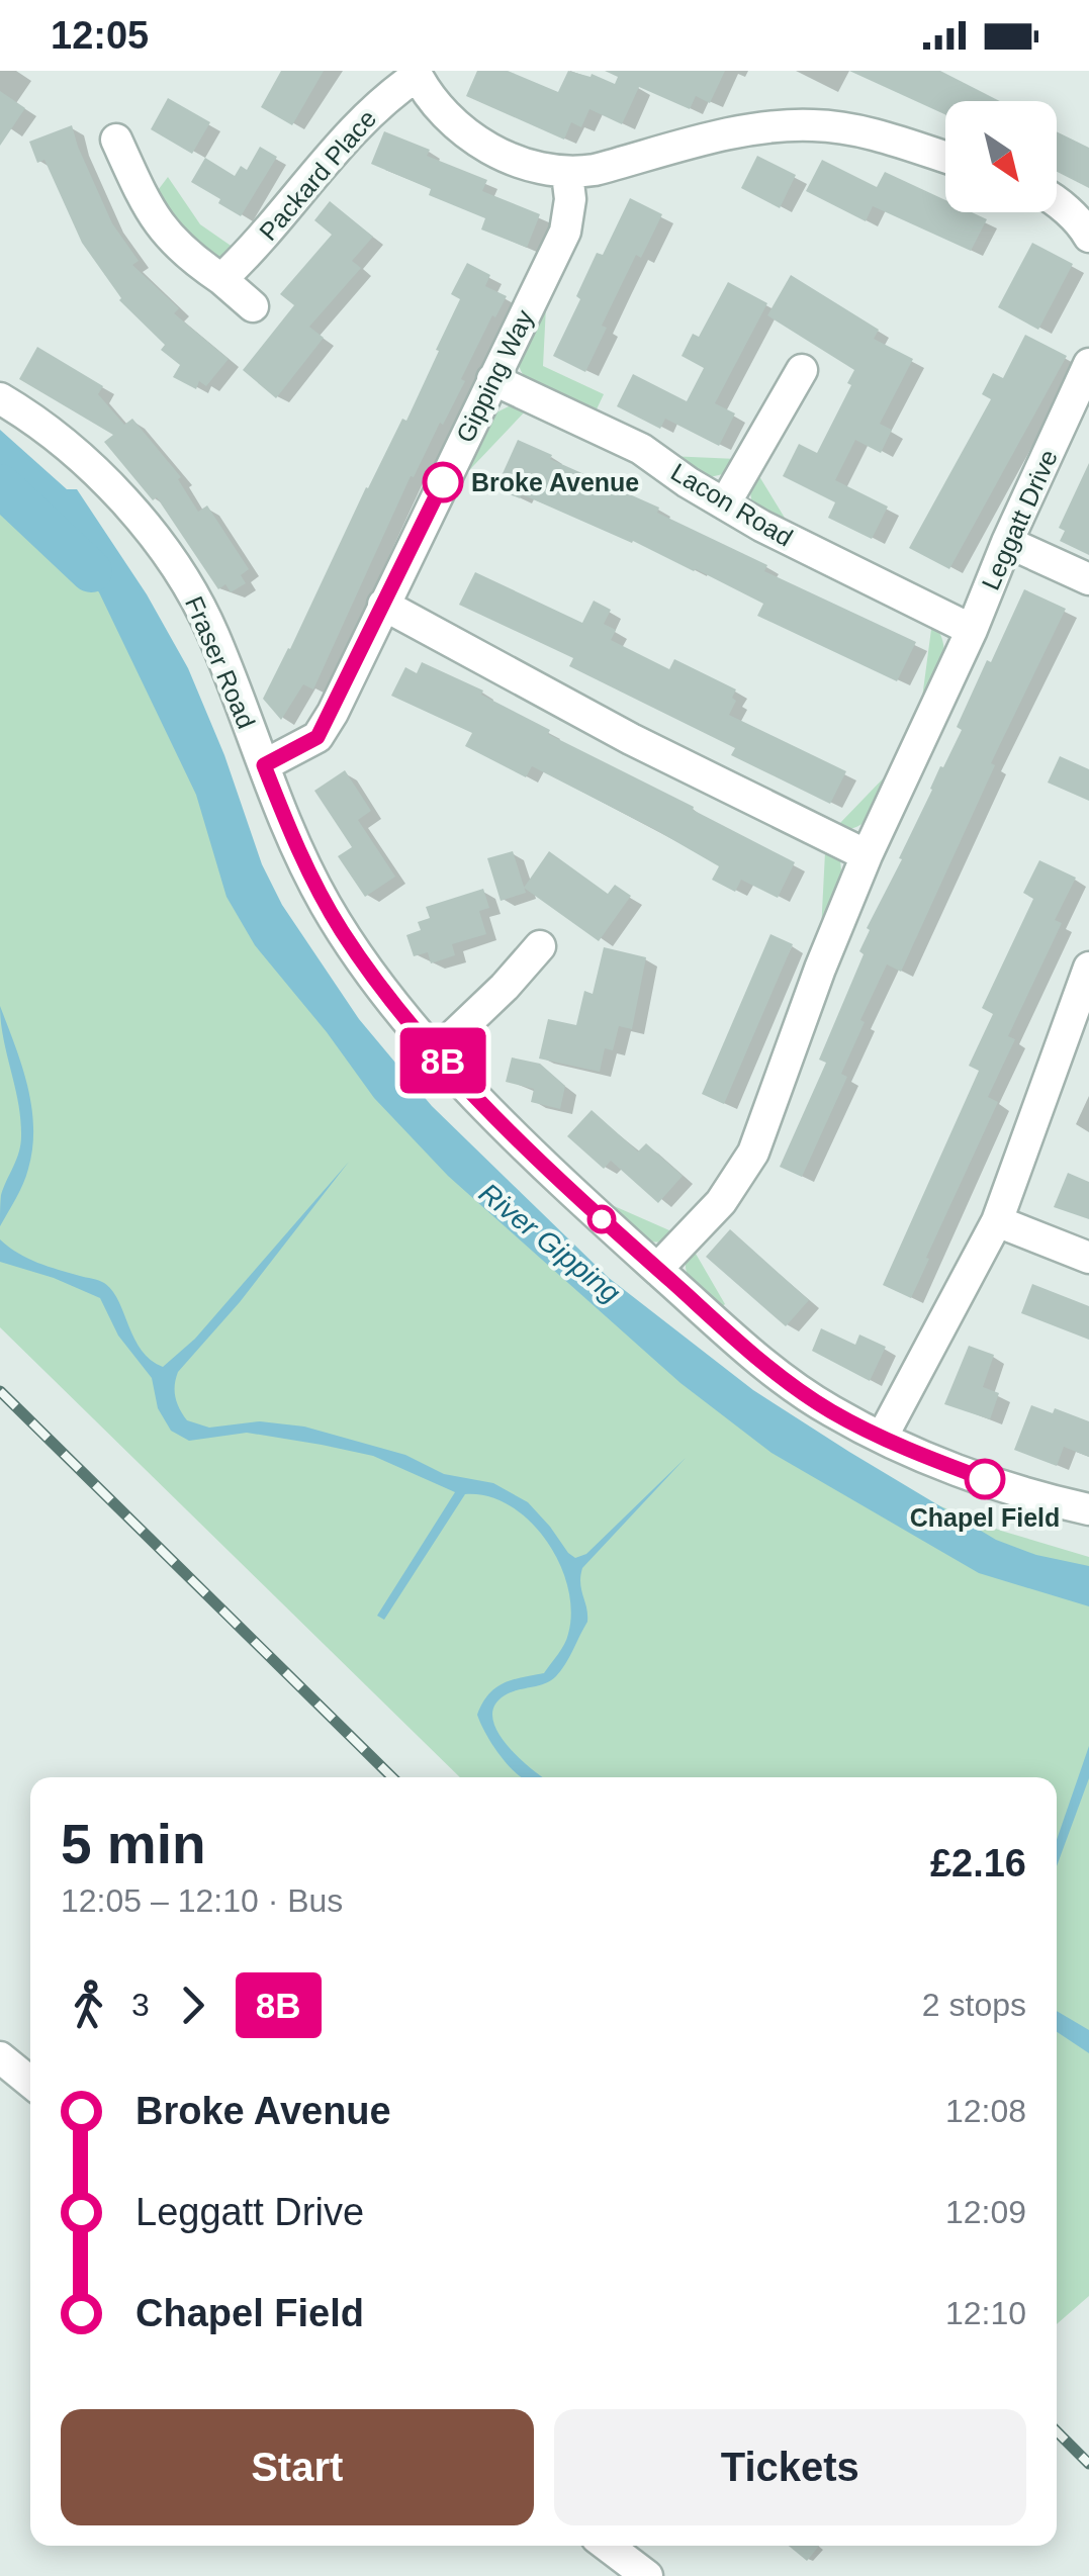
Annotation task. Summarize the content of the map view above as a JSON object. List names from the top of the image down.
{
  "streets": {
    "street": [
      "Packard Place",
      "Gipping Way",
      "Lacon Road",
      "Leggatt Drive",
      "Fraser Road"
    ]
  },
  "crossings": [
    ["Gipping Way", "Lacon Road"],
    ["Gipping Way", "Fraser Road"],
    ["Lacon Road", "Leggatt Drive"],
    ["Leggatt Drive", "Fraser Road"]
  ],
  "water": ["River Gipping"],
  "places": ["Broke Avenue", "Chapel Field"],
  "lines": ["bus line 8B"],
  "north": "bottom right",
  "page": {
    "status": "12:05",
    "on_map": "8B",
    "heading": ["5 min", "12:05 – 12:10 · Bus", "£2.16"],
    "legs": ["3", "8B", "2 stops"],
    "list": [
      {
        "name": "Broke Avenue",
        "value": "12:08"
      },
      {
        "name": "Leggatt Drive",
        "value": "12:09"
      },
      {
        "name": "Chapel Field",
        "value": "12:10"
      }
    ],
    "buttons": ["Start", "Tickets"]
  }
}
